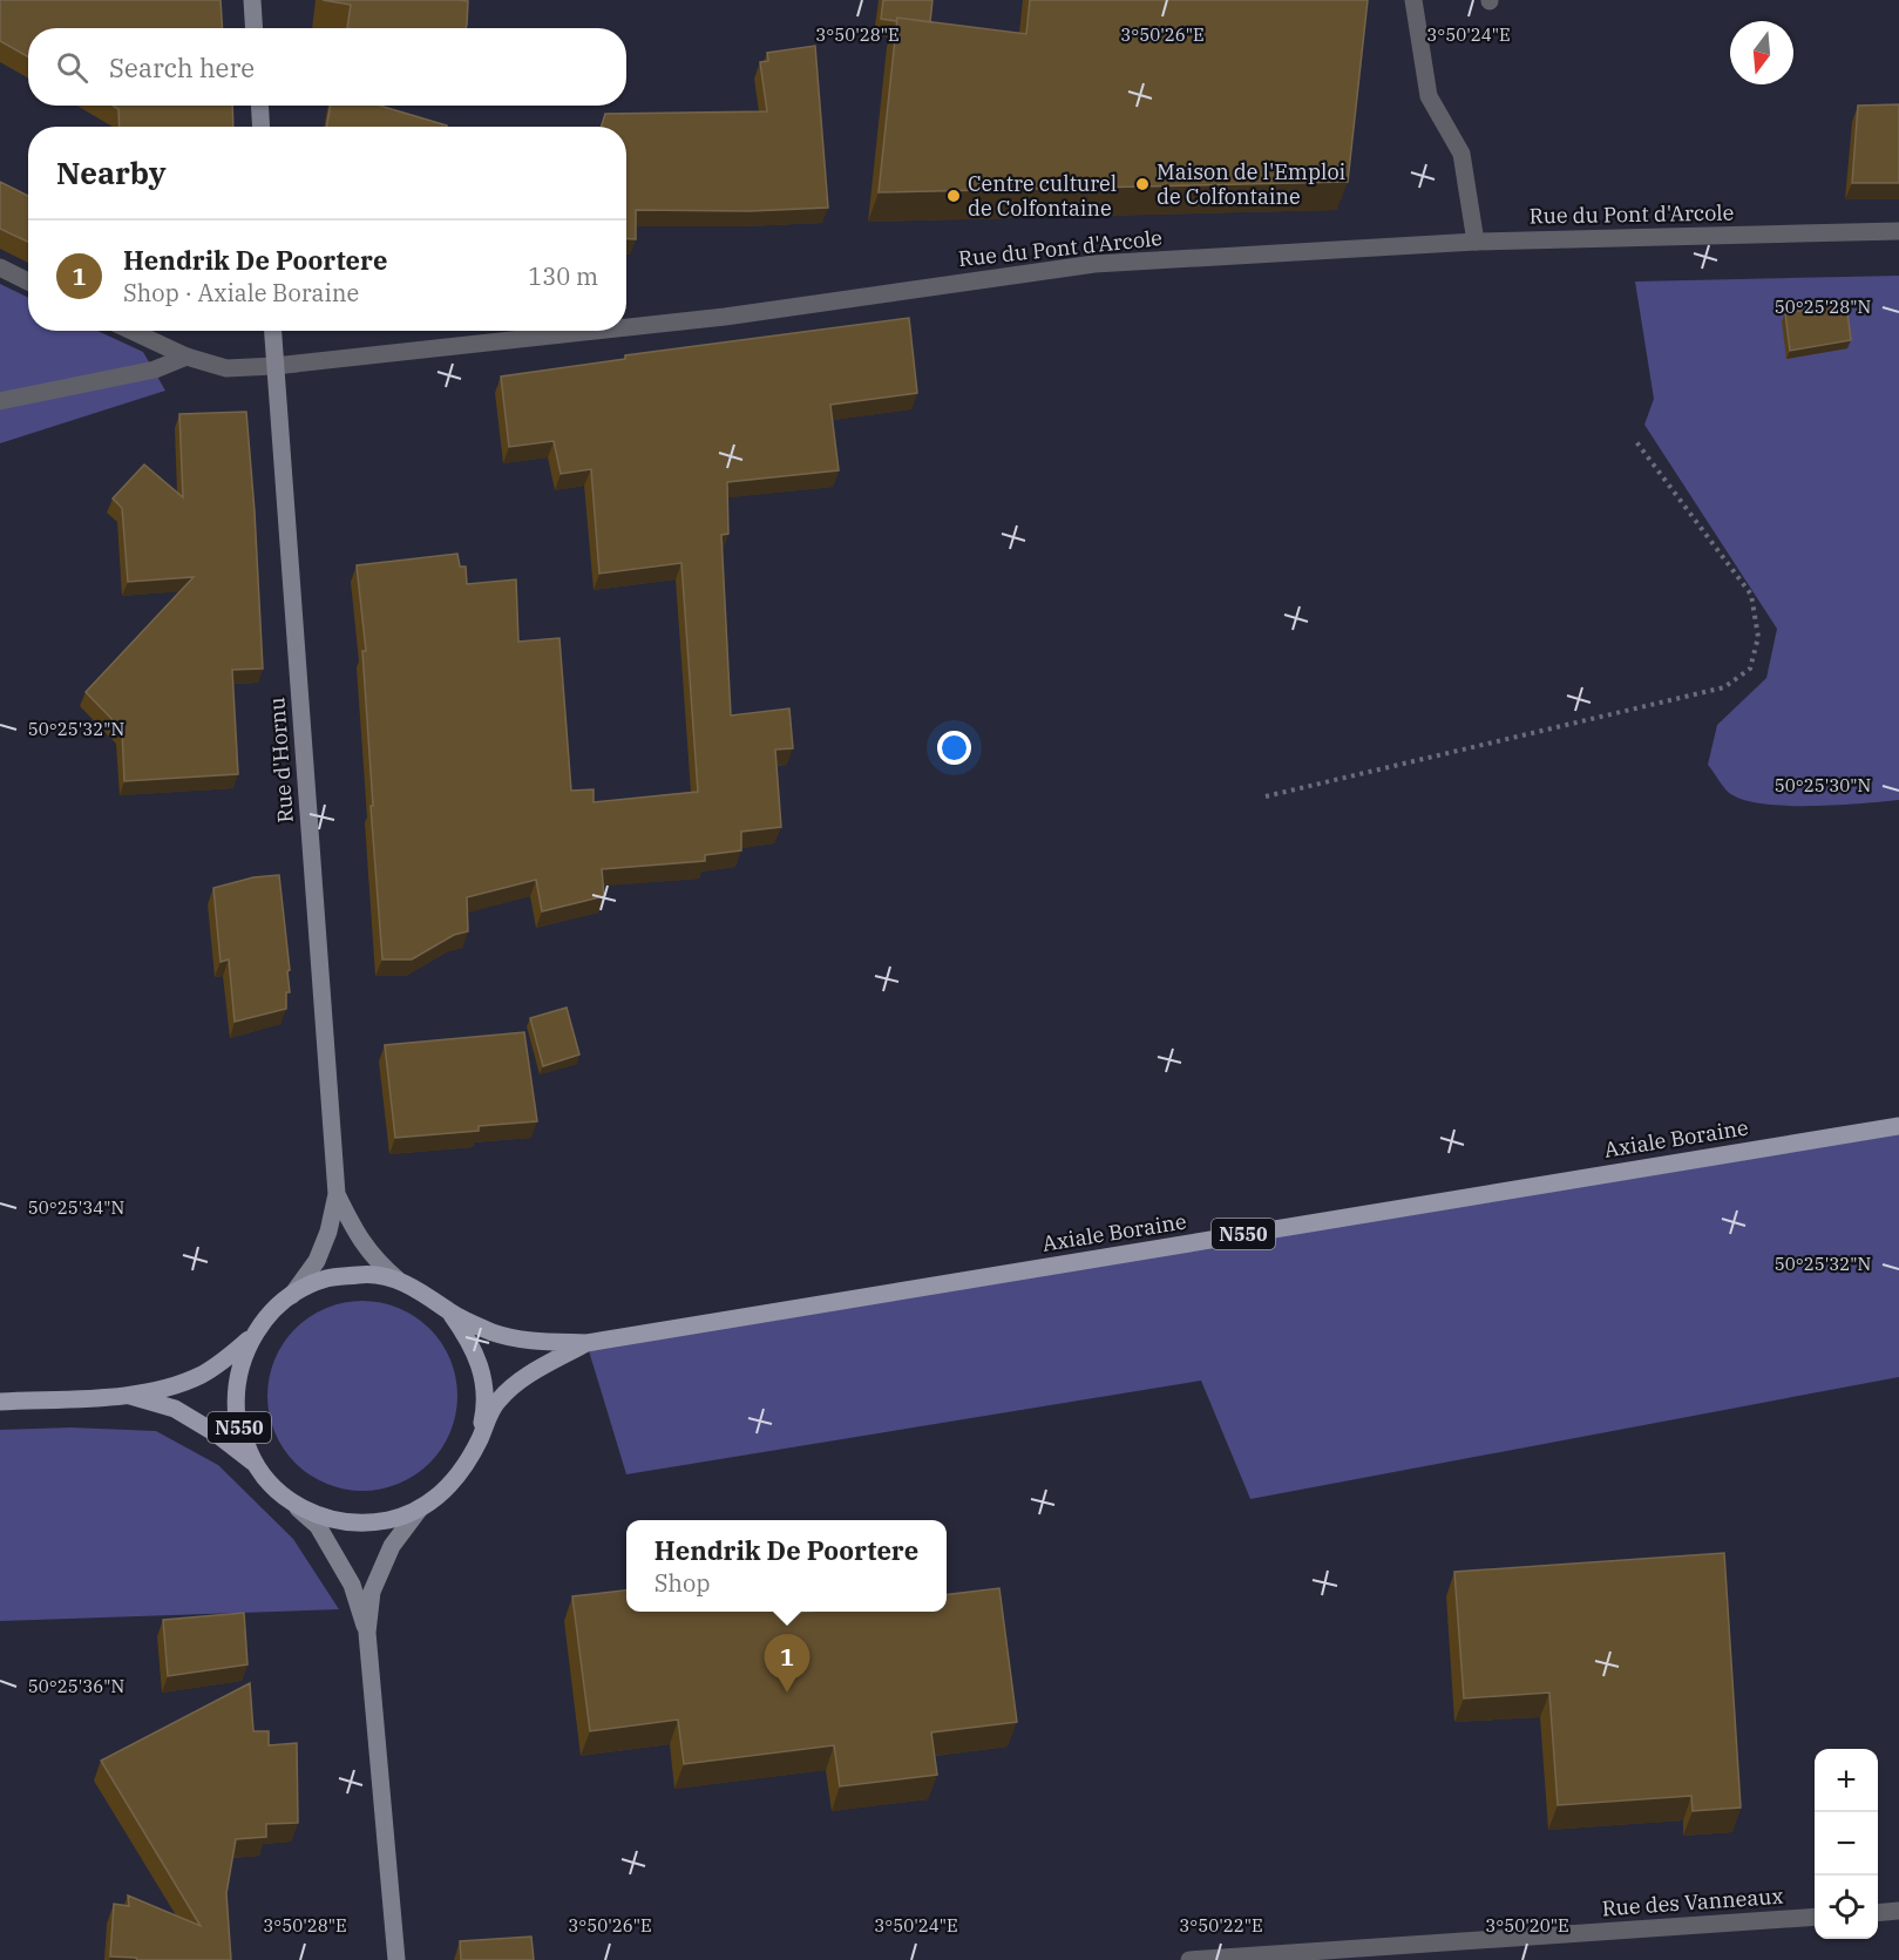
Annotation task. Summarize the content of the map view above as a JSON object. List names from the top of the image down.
{
  "streets": {
    "main road": ["Axiale Boraine", "N550"],
    "street": ["Rue du Pont d'Arcole", "Rue d'Hornu", "Rue des Vanneaux"]
  },
  "crossings": [
    ["Rue du Pont d'Arcole", "Rue d'Hornu"],
    ["Axiale Boraine", "N550"]
  ],
  "places": ["Maison de l'Emploi de Colfontaine", "Centre culturel de Colfontaine"],
  "north": "bottom",
  "page": {
    "search": "Search here",
    "heading": "Nearby",
    "list": [
      {
        "mark": "1",
        "name": "Hendrik De Poortere",
        "note": "Shop · Axiale Boraine",
        "value": "130 m"
      }
    ],
    "popup": ["Hendrik De Poortere", "Shop"],
    "pins": "1",
    "map_buttons": ["+", "−"]
  },
  "coordinates": [
    "3°50'28\"E",
    "3°50'26\"E",
    "3°50'24\"E",
    "50°25'28\"N",
    "50°25'32\"N",
    "50°25'30\"N",
    "50°25'34\"N",
    "50°25'36\"N",
    "3°50'22\"E",
    "3°50'20\"E"
  ]
}
